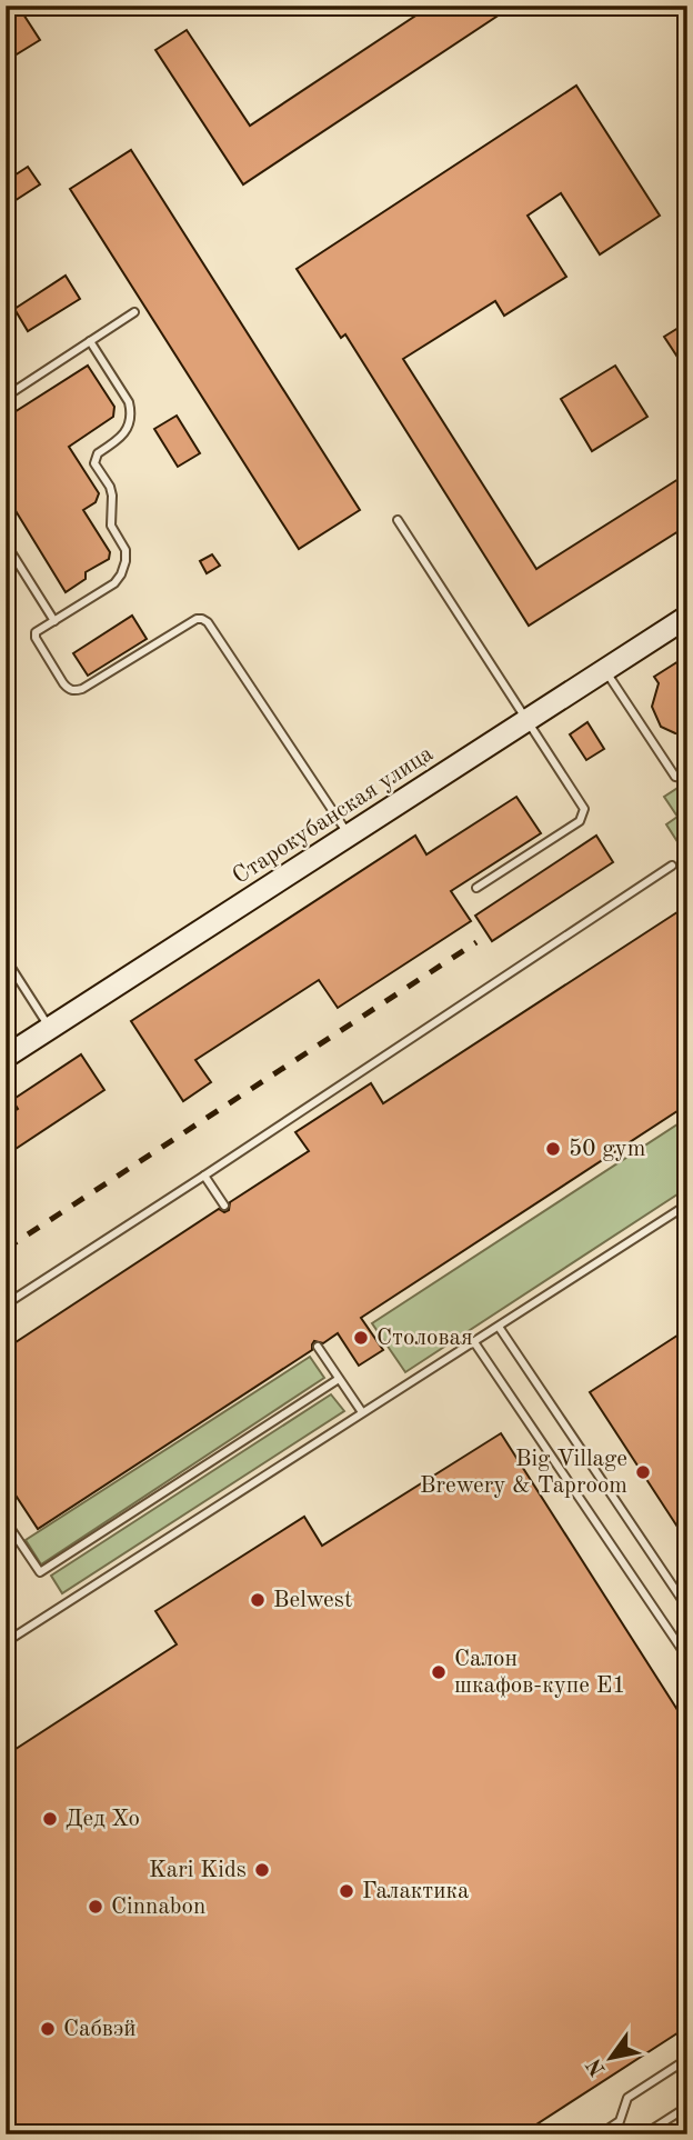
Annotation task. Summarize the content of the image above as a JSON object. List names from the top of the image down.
{
  "streets": {
    "street": ["Старокубанская улица"]
  },
  "places": [
    "50 gym",
    "Столовая",
    "Big Village Brewery & Taproom",
    "Belwest",
    "Салон шкафов-купе Е1",
    "Дед Хо",
    "Kari Kids",
    "Галактика",
    "Cinnabon",
    "Сабвэй"
  ],
  "north": "bottom left"
}
